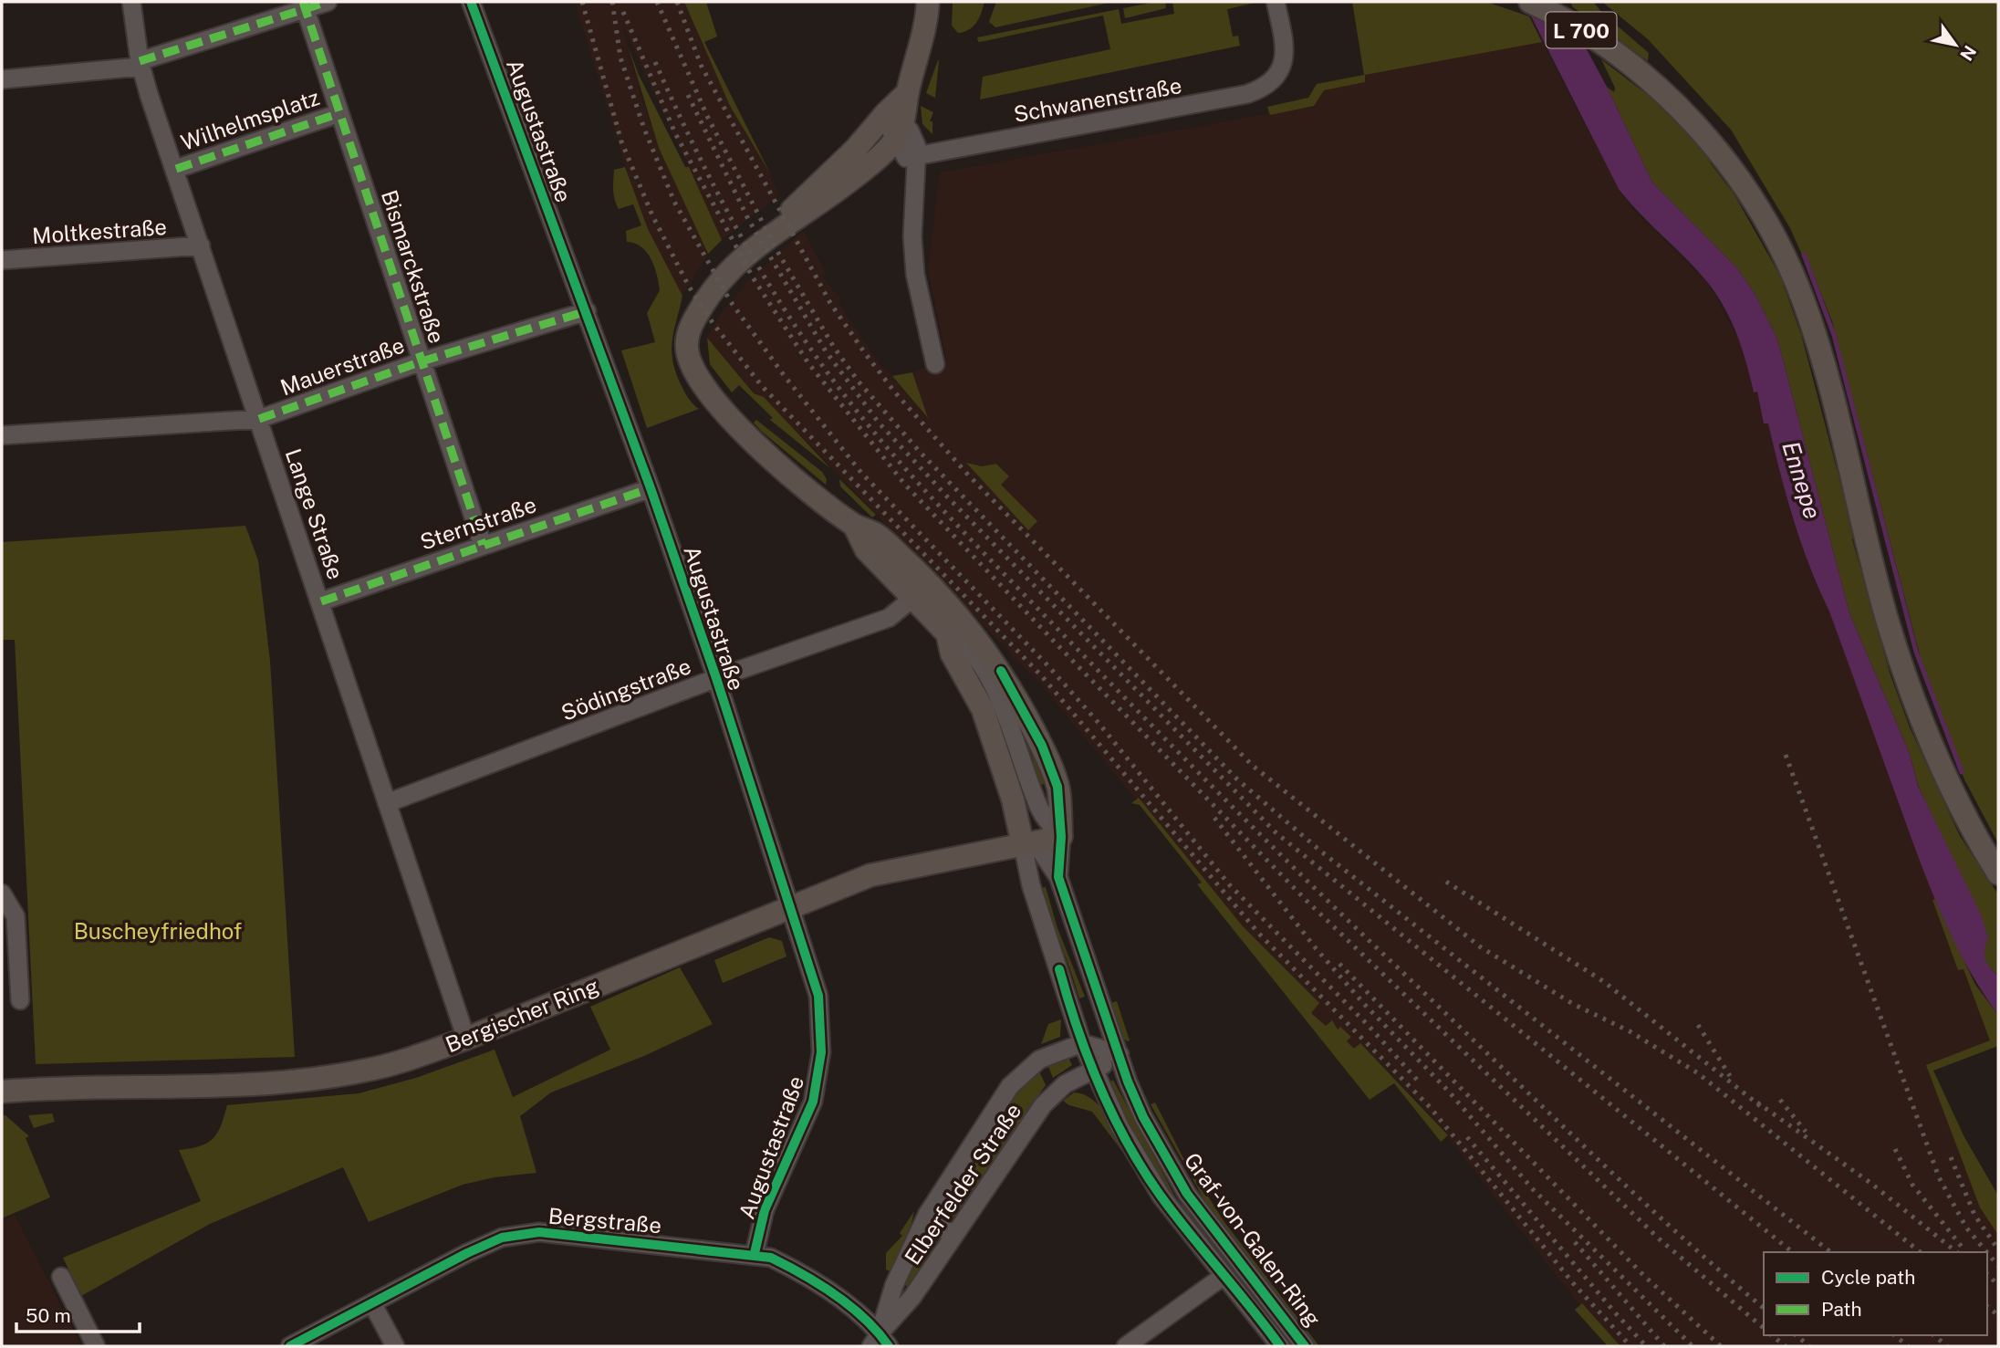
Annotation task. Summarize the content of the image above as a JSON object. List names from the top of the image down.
{
  "streets": {
    "main road": ["L 700", "Bergischer Ring"],
    "street": [
      "Schwanenstraße",
      "Wilhelmsplatz",
      "Augustastraße",
      "Moltkestraße",
      "Bismarckstraße",
      "Mauerstraße",
      "Lange Straße",
      "Sternstraße",
      "Södingstraße",
      "Elberfelder Straße",
      "Bergstraße",
      "Graf-von-Galen-Ring"
    ]
  },
  "crossings": [
    ["Wilhelmsplatz", "Bismarckstraße"],
    ["Wilhelmsplatz", "Lange Straße"],
    ["Augustastraße", "Mauerstraße"],
    ["Augustastraße", "Sternstraße"],
    ["Augustastraße", "Södingstraße"],
    ["Augustastraße", "Bergischer Ring"],
    ["Augustastraße", "Bergstraße"],
    ["Moltkestraße", "Lange Straße"],
    ["Bismarckstraße", "Mauerstraße"],
    ["Bismarckstraße", "Sternstraße"],
    ["Mauerstraße", "Lange Straße"],
    ["Lange Straße", "Sternstraße"],
    ["Lange Straße", "Södingstraße"],
    ["Lange Straße", "Bergischer Ring"],
    ["Elberfelder Straße", "Bergstraße"],
    ["Elberfelder Straße", "Graf-von-Galen-Ring"]
  ],
  "water": ["Ennepe"],
  "parks": ["Buscheyfriedhof"],
  "legend": ["Cycle path", "Path"],
  "scale_bar": "50 m",
  "north": "bottom right"
}
